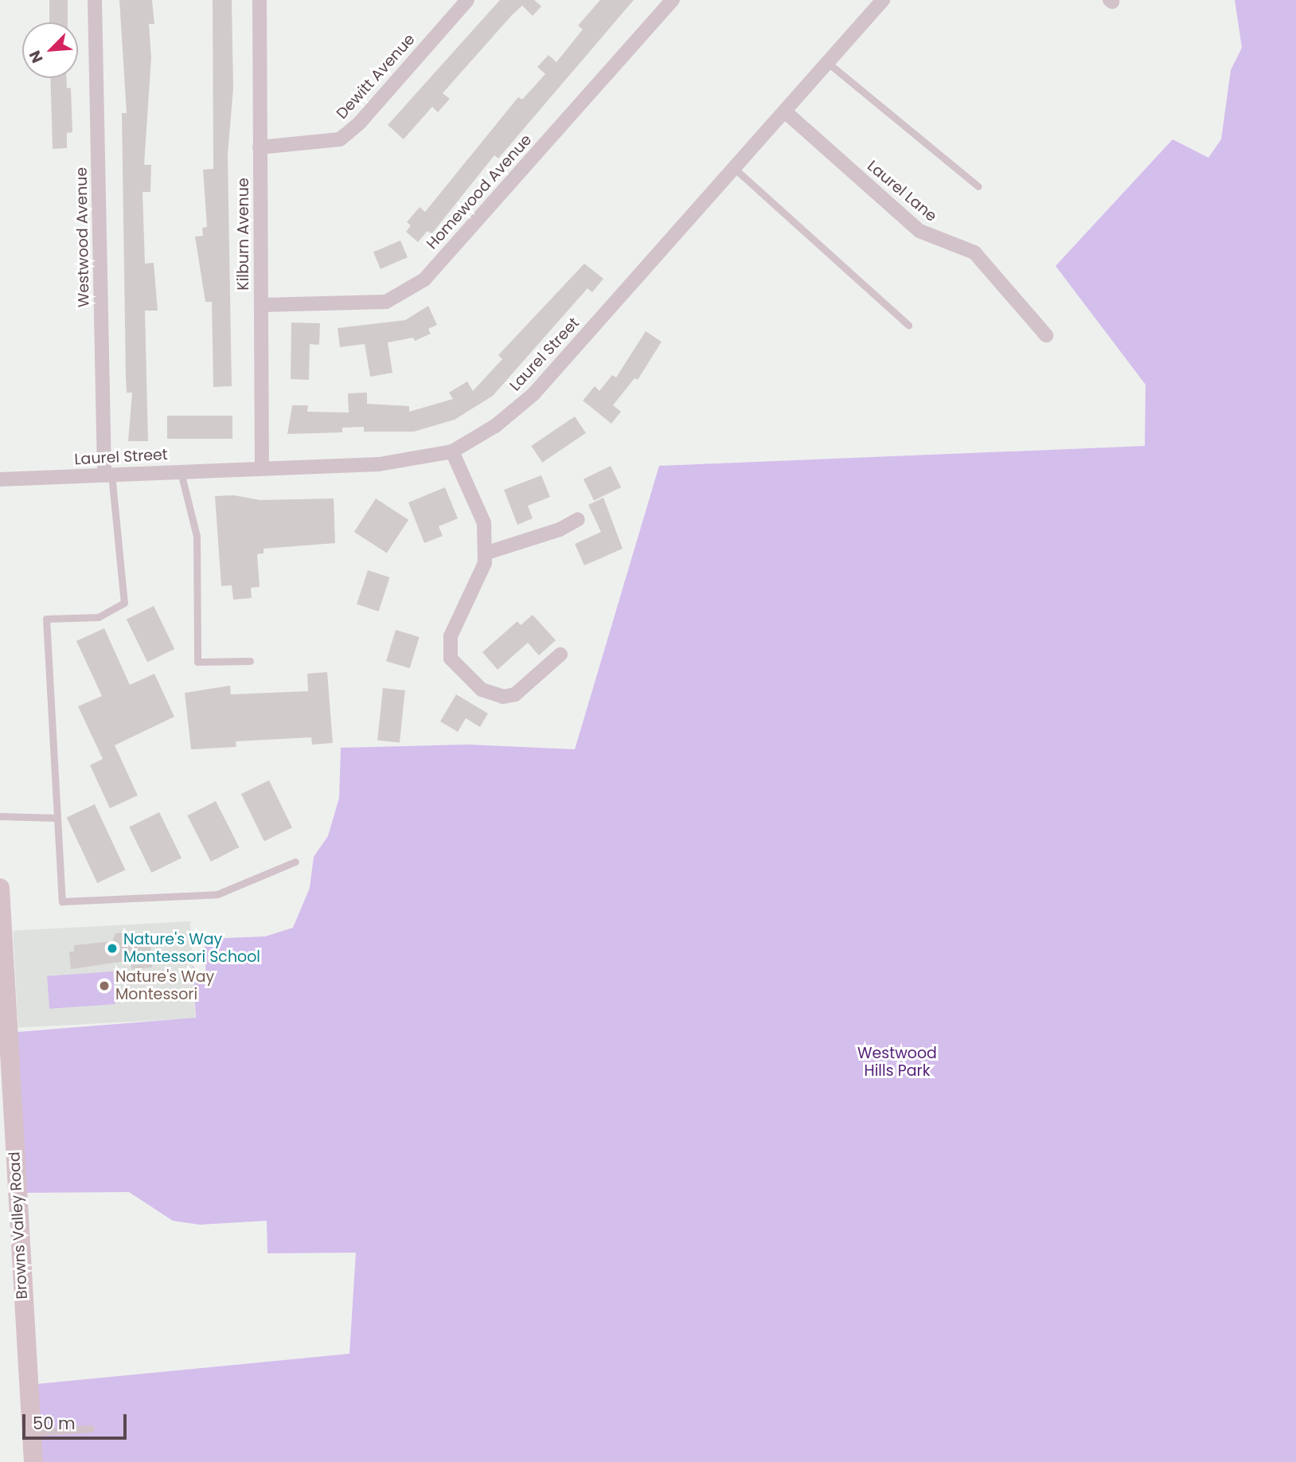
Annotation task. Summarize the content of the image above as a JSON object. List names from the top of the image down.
{
  "streets": {
    "main road": ["Browns Valley Road"],
    "street": [
      "Dewitt Avenue",
      "Laurel Lane",
      "Homewood Avenue",
      "Kilburn Avenue",
      "Westwood Avenue",
      "Laurel Street"
    ]
  },
  "crossings": [
    ["Dewitt Avenue", "Kilburn Avenue"],
    ["Laurel Lane", "Laurel Street"],
    ["Homewood Avenue", "Kilburn Avenue"],
    ["Kilburn Avenue", "Laurel Street"],
    ["Westwood Avenue", "Laurel Street"]
  ],
  "parks": ["Westwood Hills Park"],
  "places": ["Nature's Way Montessori School", "Nature's Way Montessori"],
  "scale_bar": "50 m",
  "north": "bottom left"
}
